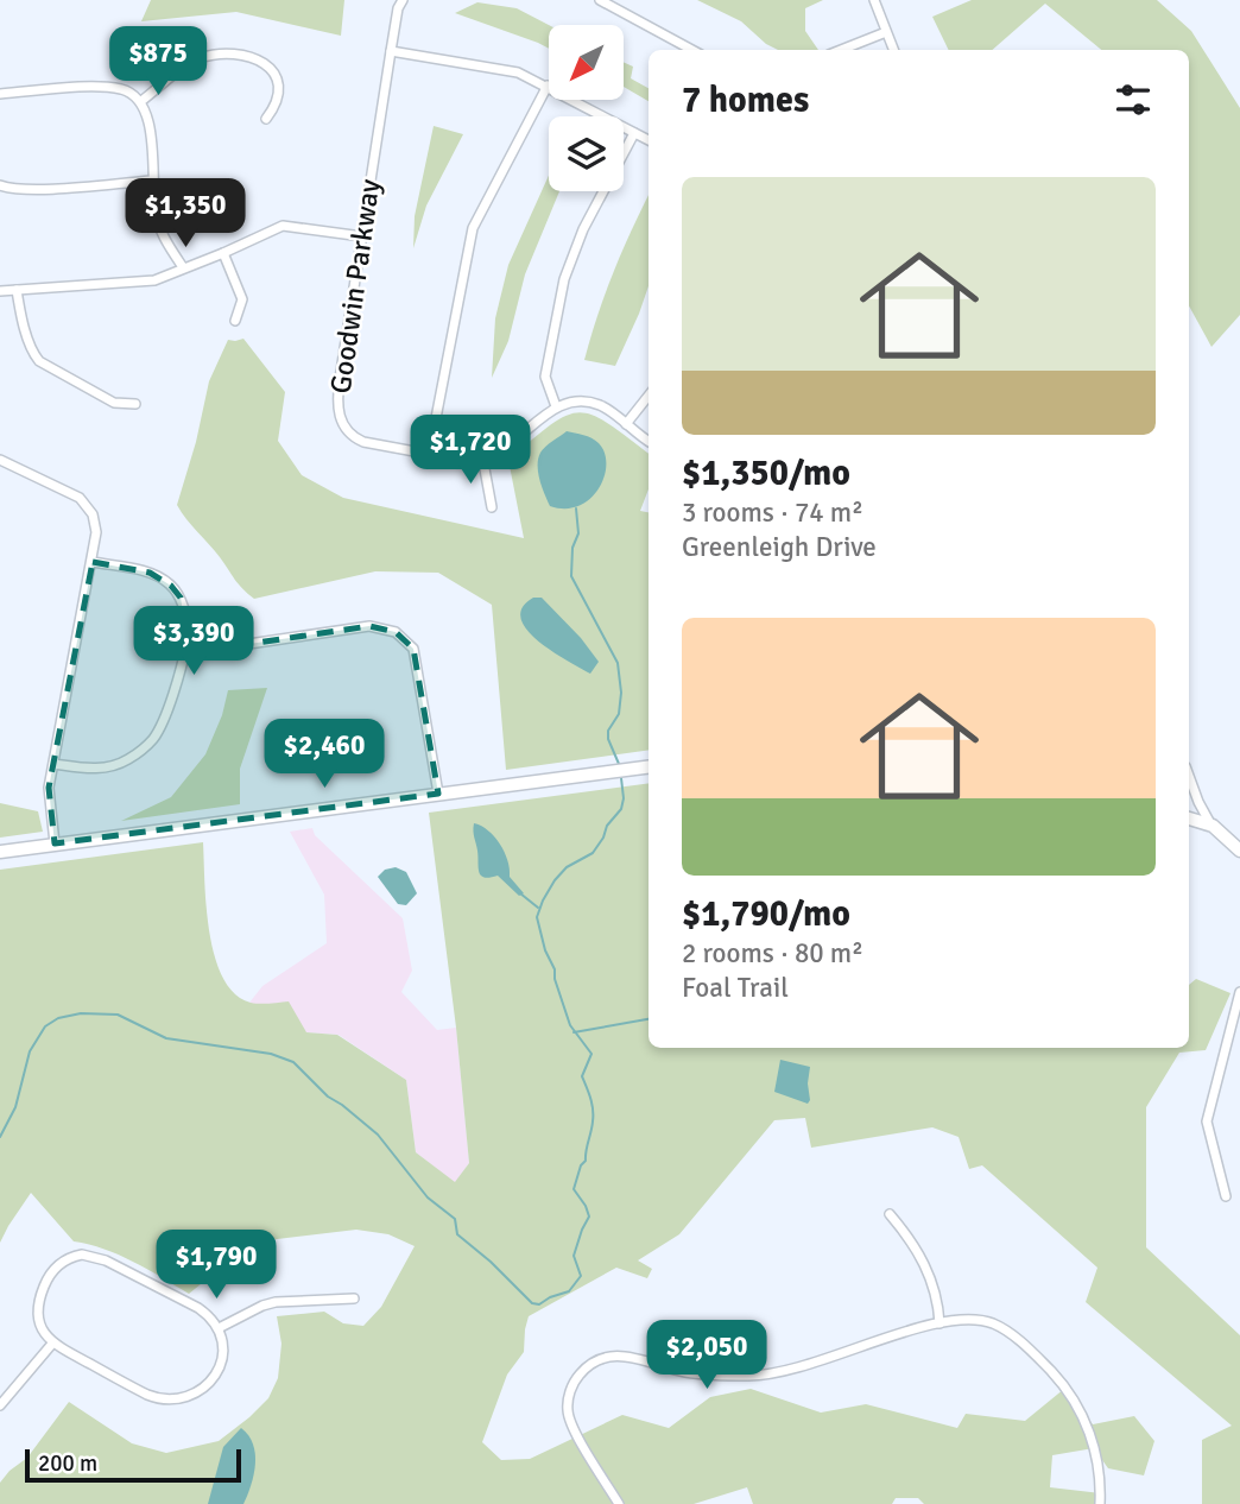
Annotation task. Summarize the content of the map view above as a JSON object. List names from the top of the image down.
{
  "streets": {
    "street": ["Goodwin Parkway"]
  },
  "scale_bar": "200 m",
  "north": "bottom left",
  "page": {
    "price": [
      "$875",
      "$1,350",
      "$1,720",
      "$3,390",
      "$2,460",
      "$1,790",
      "$2,050"
    ],
    "heading": "7 homes",
    "list": [
      {
        "name": "$1,350/mo",
        "note": "3 rooms · 74 m² · Greenleigh Drive"
      },
      {
        "name": "$1,790/mo",
        "note": "2 rooms · 80 m² · Foal Trail"
      }
    ],
    "scale": "200 m"
  }
}
